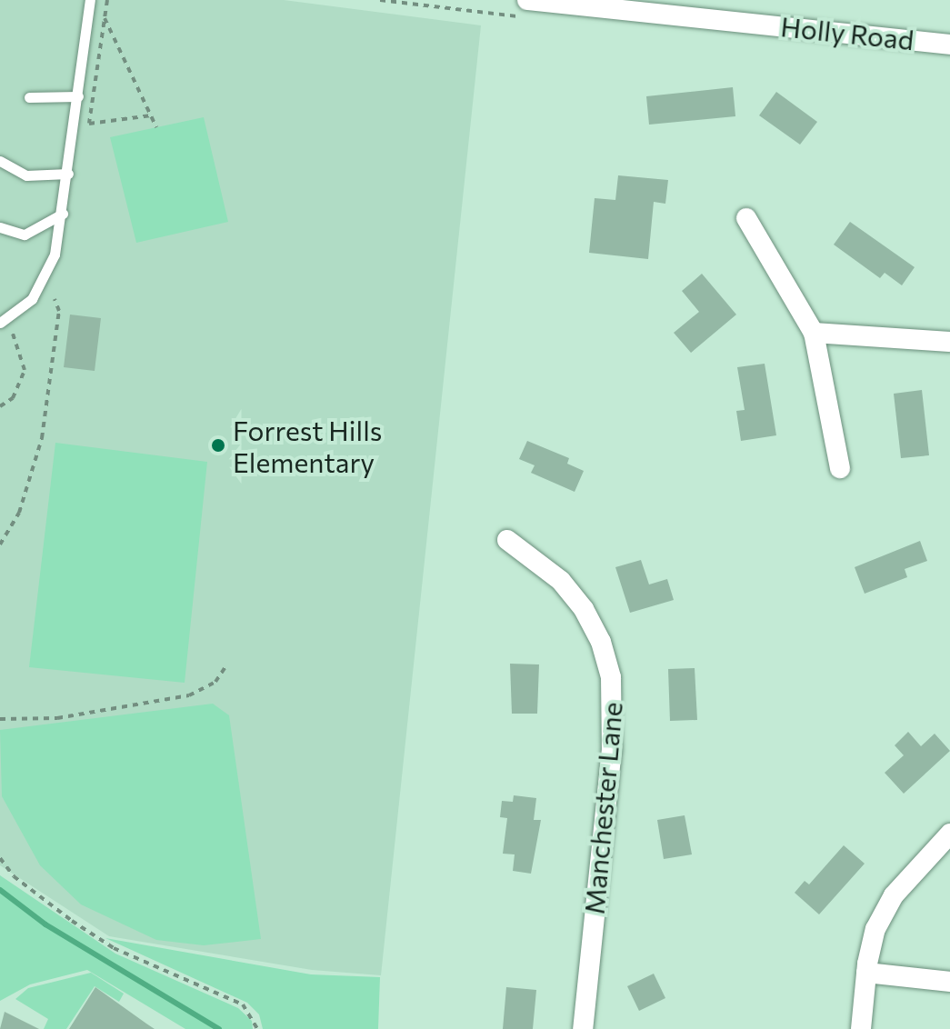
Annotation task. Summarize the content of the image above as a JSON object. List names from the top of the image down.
{
  "streets": {
    "street": ["Holly Road", "Manchester Lane"]
  },
  "places": ["Forrest Hills Elementary"]
}
